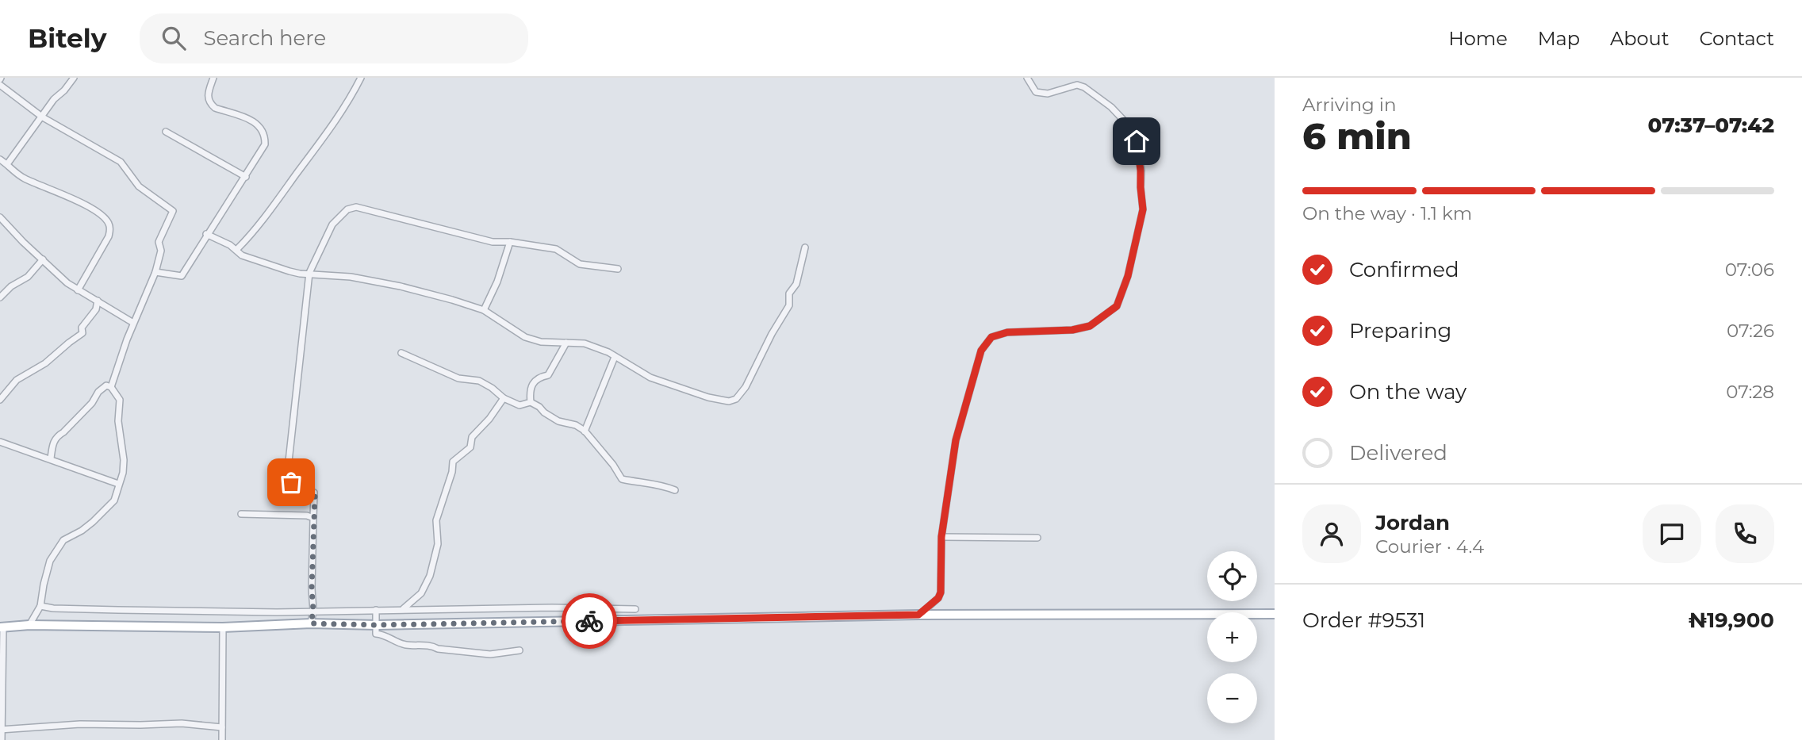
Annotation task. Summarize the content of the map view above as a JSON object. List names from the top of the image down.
{
  "page": {
    "header": "Bitely",
    "search": "Search here",
    "nav": [
      "Home",
      "Map",
      "About",
      "Contact"
    ],
    "heading": ["6 min", "Arriving in", "07:37–07:42"],
    "panel": [
      "Jordan",
      "Courier · 4.4",
      "Order #9531",
      "₦19,900"
    ],
    "bar": "On the way · 1.1 km",
    "list": [
      ["Confirmed", "07:06"],
      ["Preparing", "07:26"],
      ["On the way", "07:28"],
      "Delivered"
    ],
    "map_buttons": ["+", "−"]
  }
}
